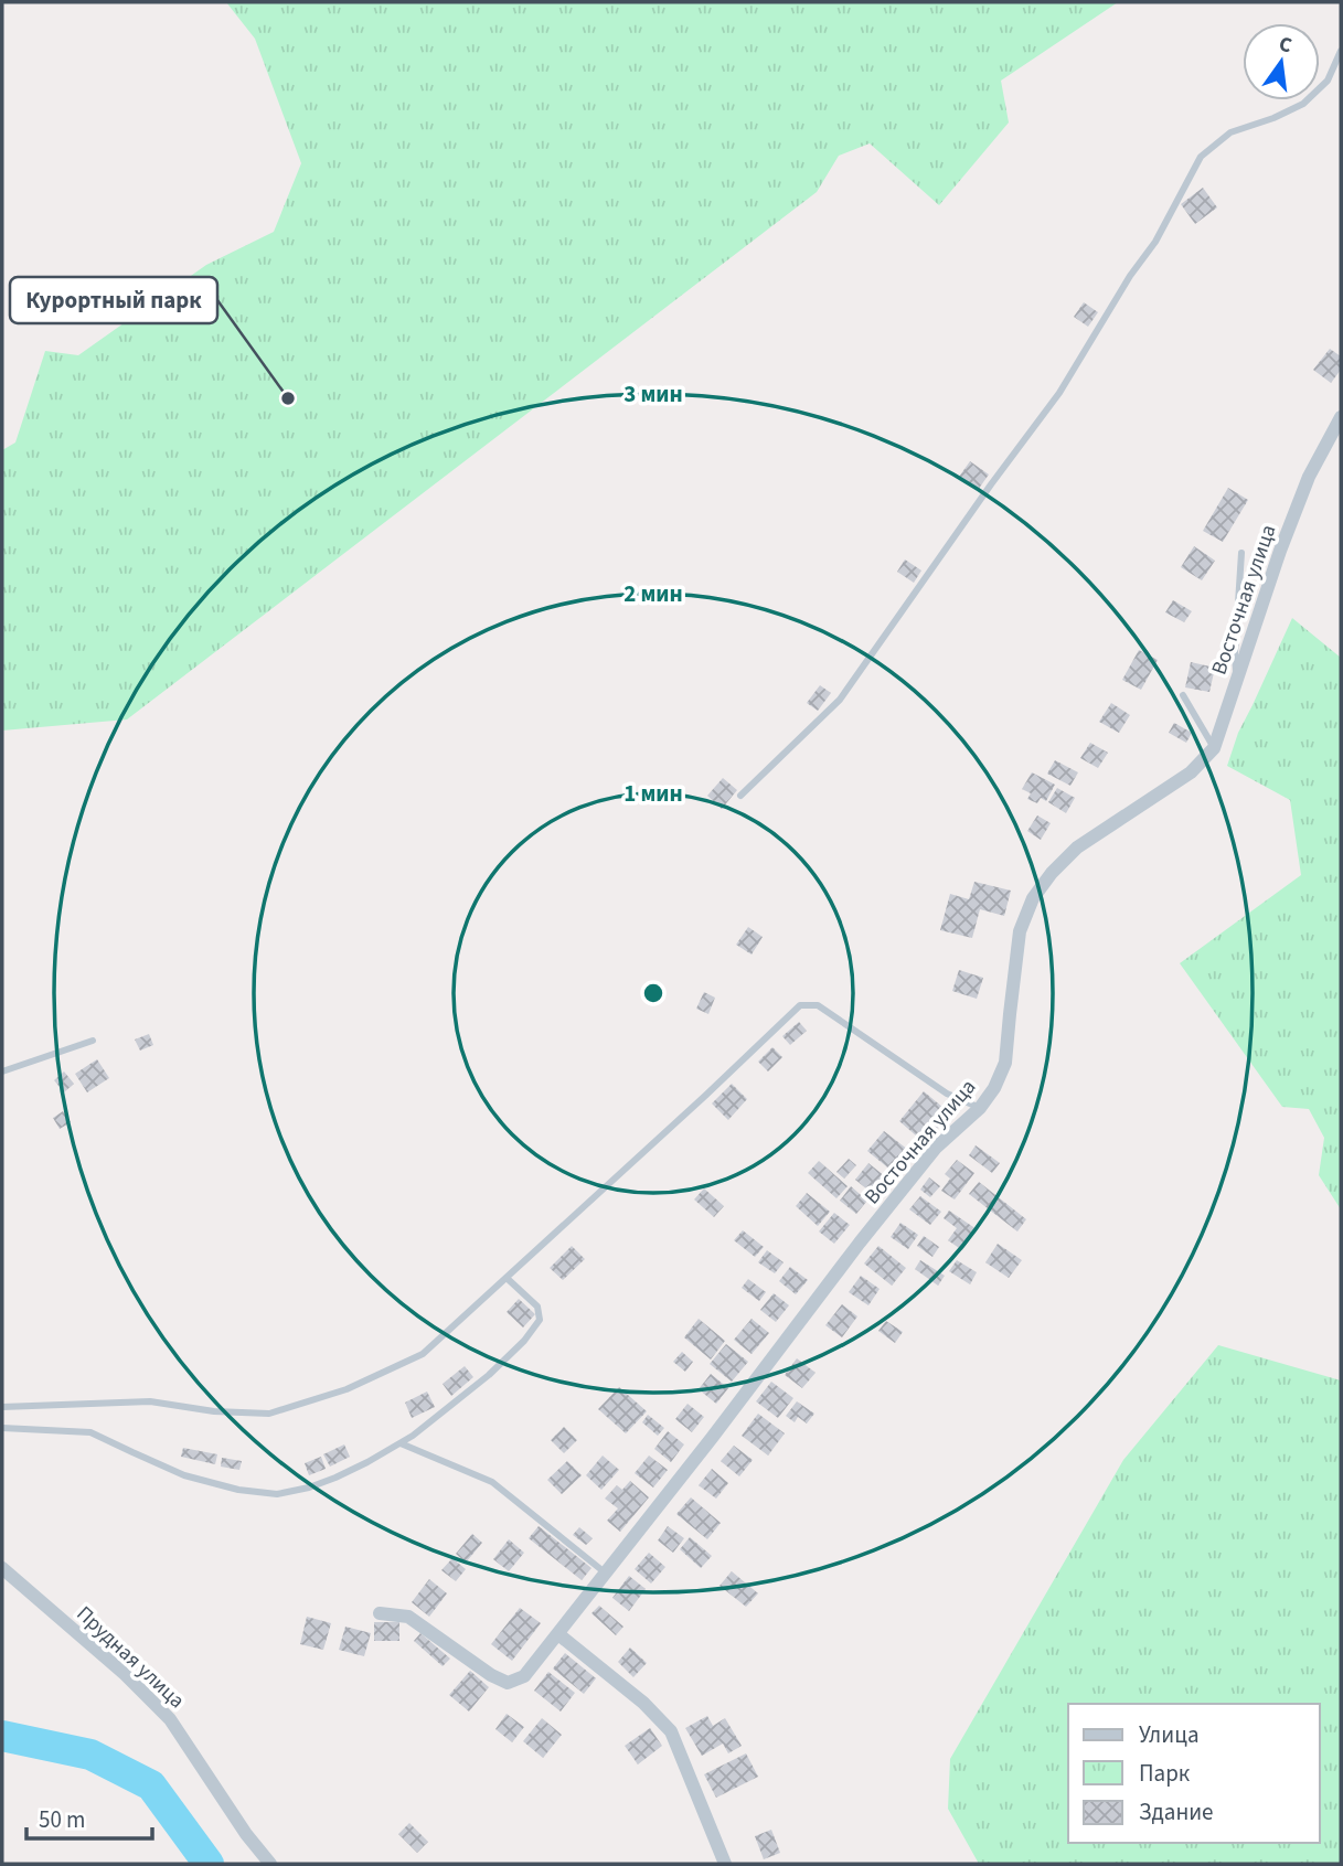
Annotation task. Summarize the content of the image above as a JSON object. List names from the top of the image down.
{
  "streets": {
    "street": ["Восточная улица", "Прудная улица"]
  },
  "places": ["Курортный парк"],
  "legend": ["Улица", "Парк", "Здание"],
  "scale_bar": "50 m",
  "north": "top",
  "rings": ["3 мин", "2 мин", "1 мин"]
}
